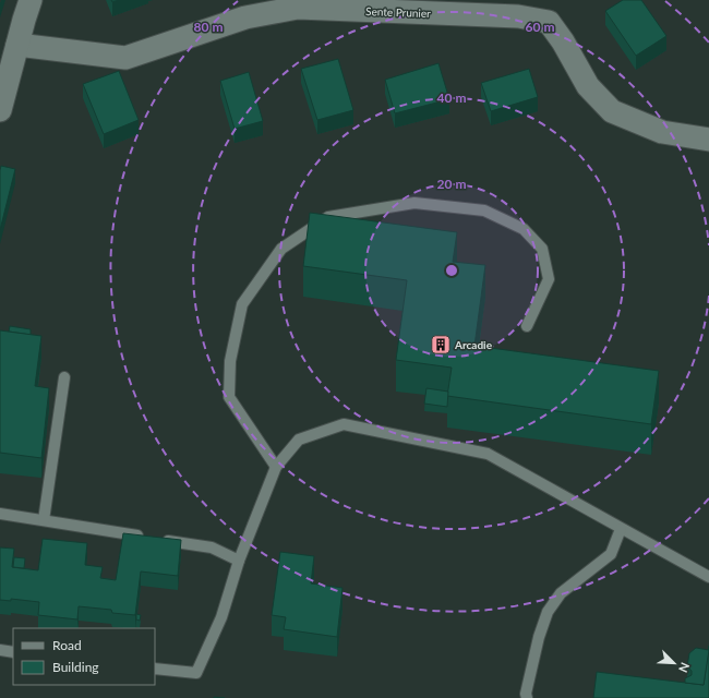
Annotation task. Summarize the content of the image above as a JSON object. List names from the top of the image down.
{
  "streets": {
    "street": ["Sente Prunier"]
  },
  "places": {
    "building": ["Arcadie"]
  },
  "legend": ["Road", "Building"],
  "north": "bottom right",
  "rings": [
    "80 m",
    "60 m",
    "40 m",
    "20 m"
  ]
}
